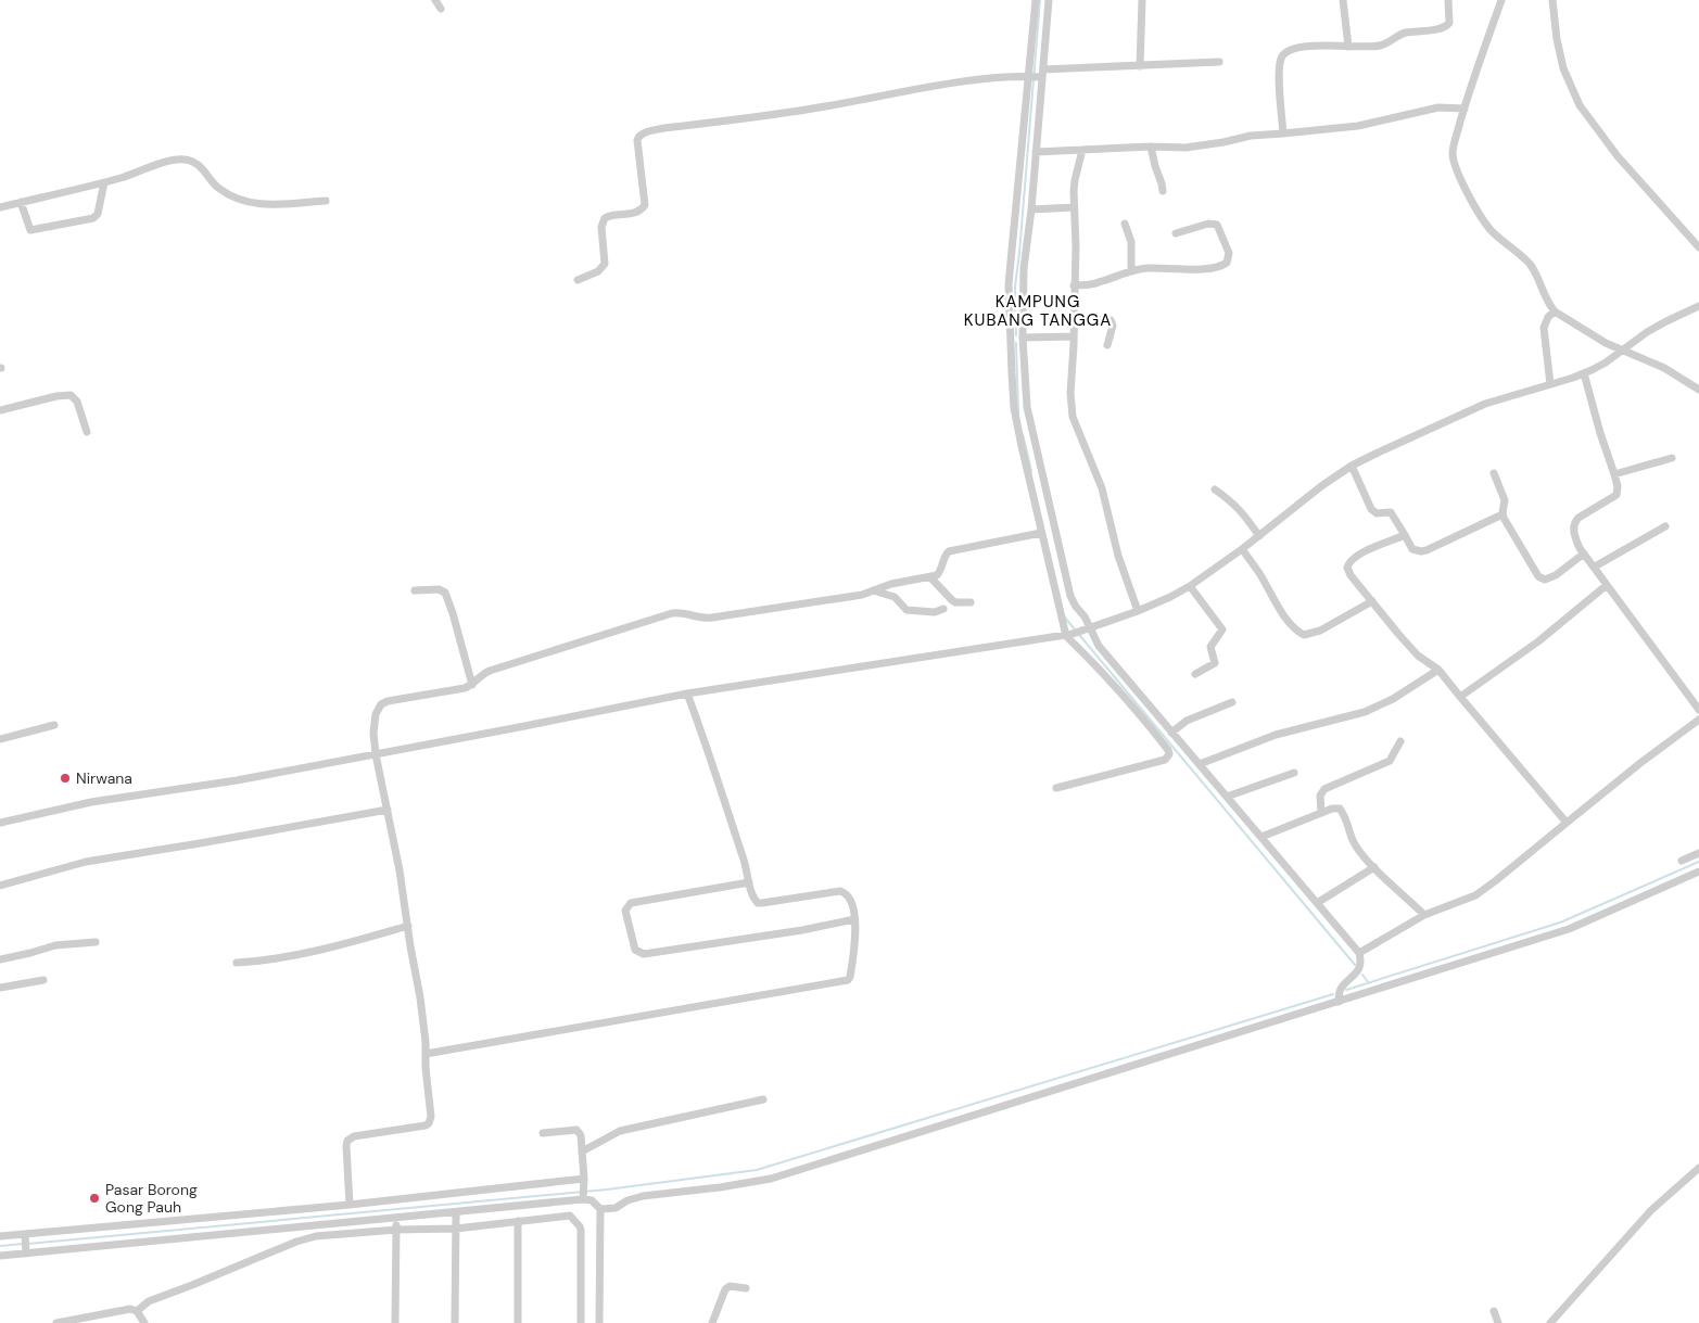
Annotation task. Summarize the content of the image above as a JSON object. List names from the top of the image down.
{
  "districts": ["KAMPUNG KUBANG TANGGA"],
  "places": ["Nirwana", "Pasar Borong Gong Pauh"]
}
